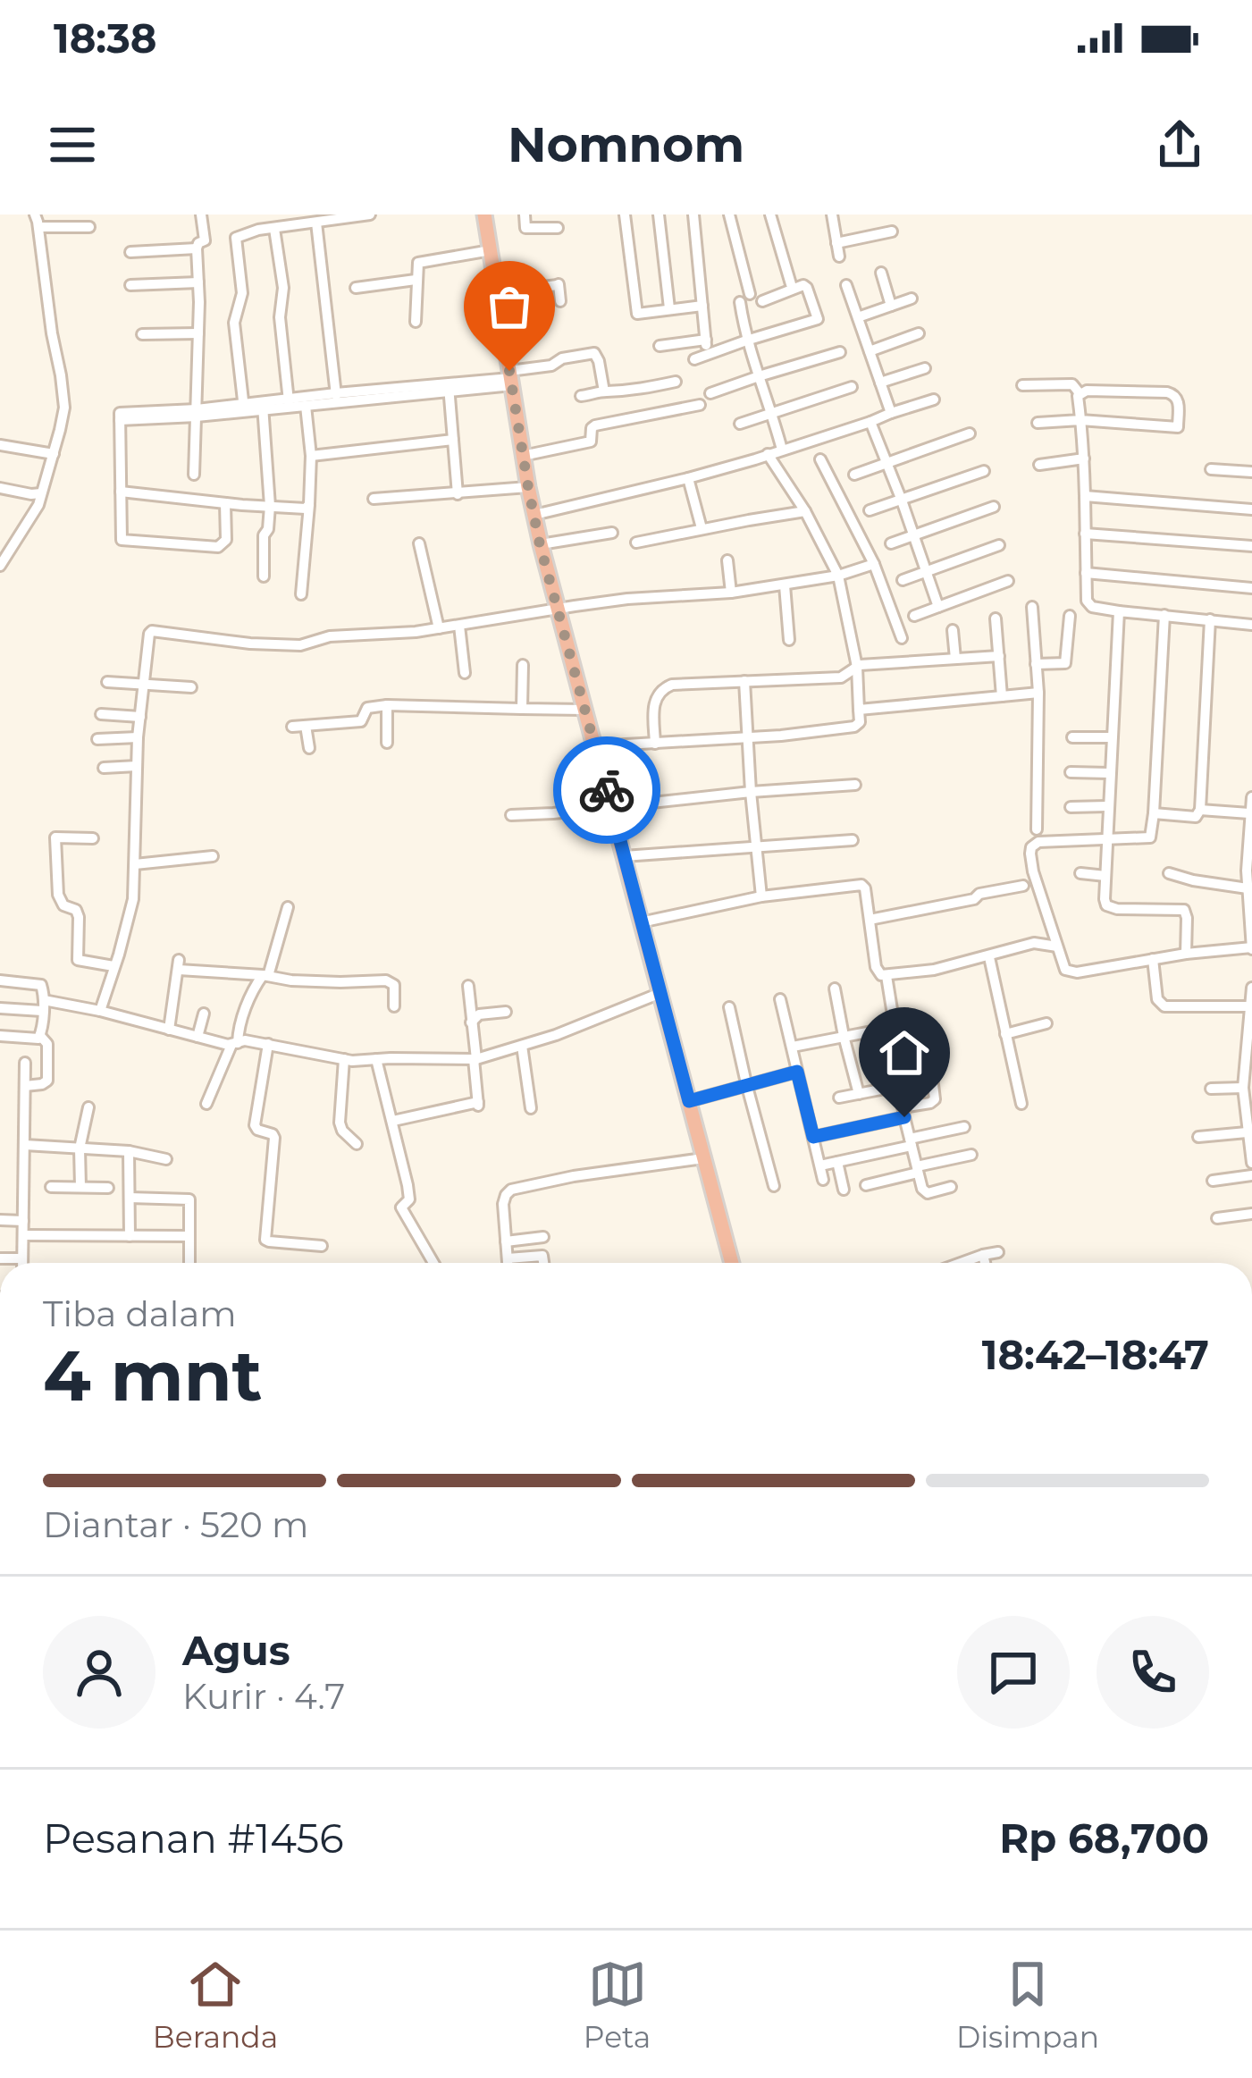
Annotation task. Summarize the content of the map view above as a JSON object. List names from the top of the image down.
{
  "page": {
    "status": "18:38",
    "header": "Nomnom",
    "heading": ["4 mnt", "Tiba dalam", "18:42–18:47"],
    "panel": [
      "Agus",
      "Kurir · 4.7",
      "Pesanan #1456",
      "Rp 68,700"
    ],
    "bar": "Diantar · 520 m",
    "tabs": ["Beranda", "Peta", "Disimpan"]
  }
}
